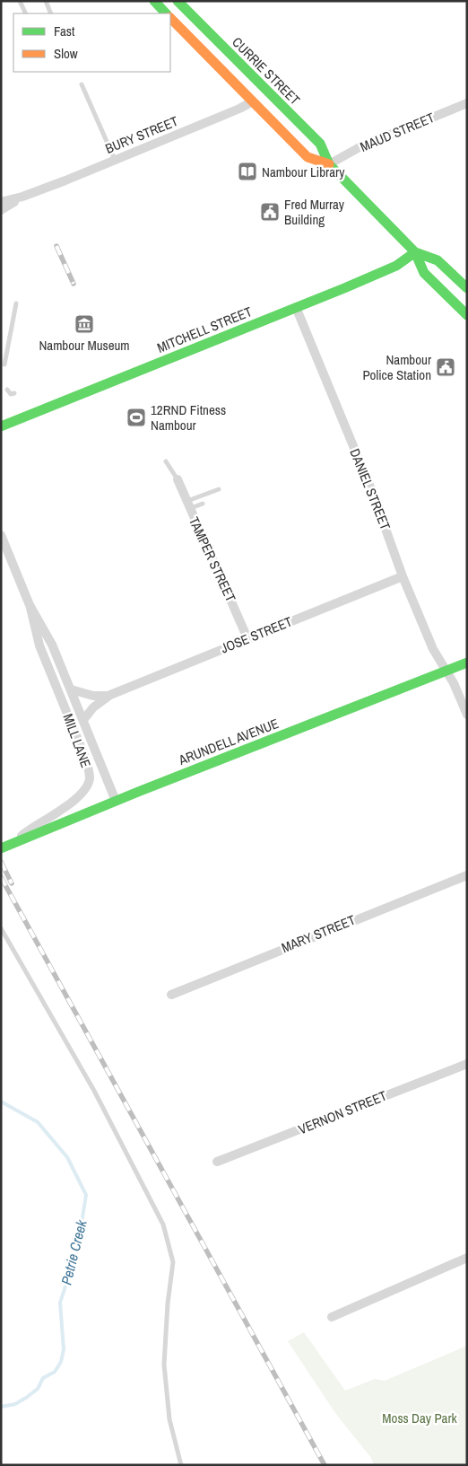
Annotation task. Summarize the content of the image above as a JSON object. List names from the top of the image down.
{
  "streets": {
    "main road": [
      "CURRIE STREET",
      "BURY STREET",
      "MITCHELL STREET",
      "ARUNDELL AVENUE"
    ],
    "street": [
      "MAUD STREET",
      "DANIEL STREET",
      "TAMPER STREET",
      "JOSE STREET",
      "MILL LANE",
      "MARY STREET",
      "VERNON STREET"
    ]
  },
  "crossings": [
    ["CURRIE STREET", "MAUD STREET"],
    ["CURRIE STREET", "BURY STREET"],
    ["CURRIE STREET", "MITCHELL STREET"],
    ["MITCHELL STREET", "DANIEL STREET"],
    ["DANIEL STREET", "JOSE STREET"],
    ["DANIEL STREET", "ARUNDELL AVENUE"],
    ["TAMPER STREET", "JOSE STREET"],
    ["JOSE STREET", "MILL LANE"],
    ["MILL LANE", "ARUNDELL AVENUE"]
  ],
  "water": ["Petrie Creek"],
  "parks": ["Moss Day Park"],
  "places": {
    "library": ["Nambour Library"],
    "public building": ["Fred Murray Building", "Nambour Police Station"],
    "museum": ["Nambour Museum"],
    "sports": ["12RND Fitness Nambour"]
  },
  "legend": ["Fast", "Slow"]
}
